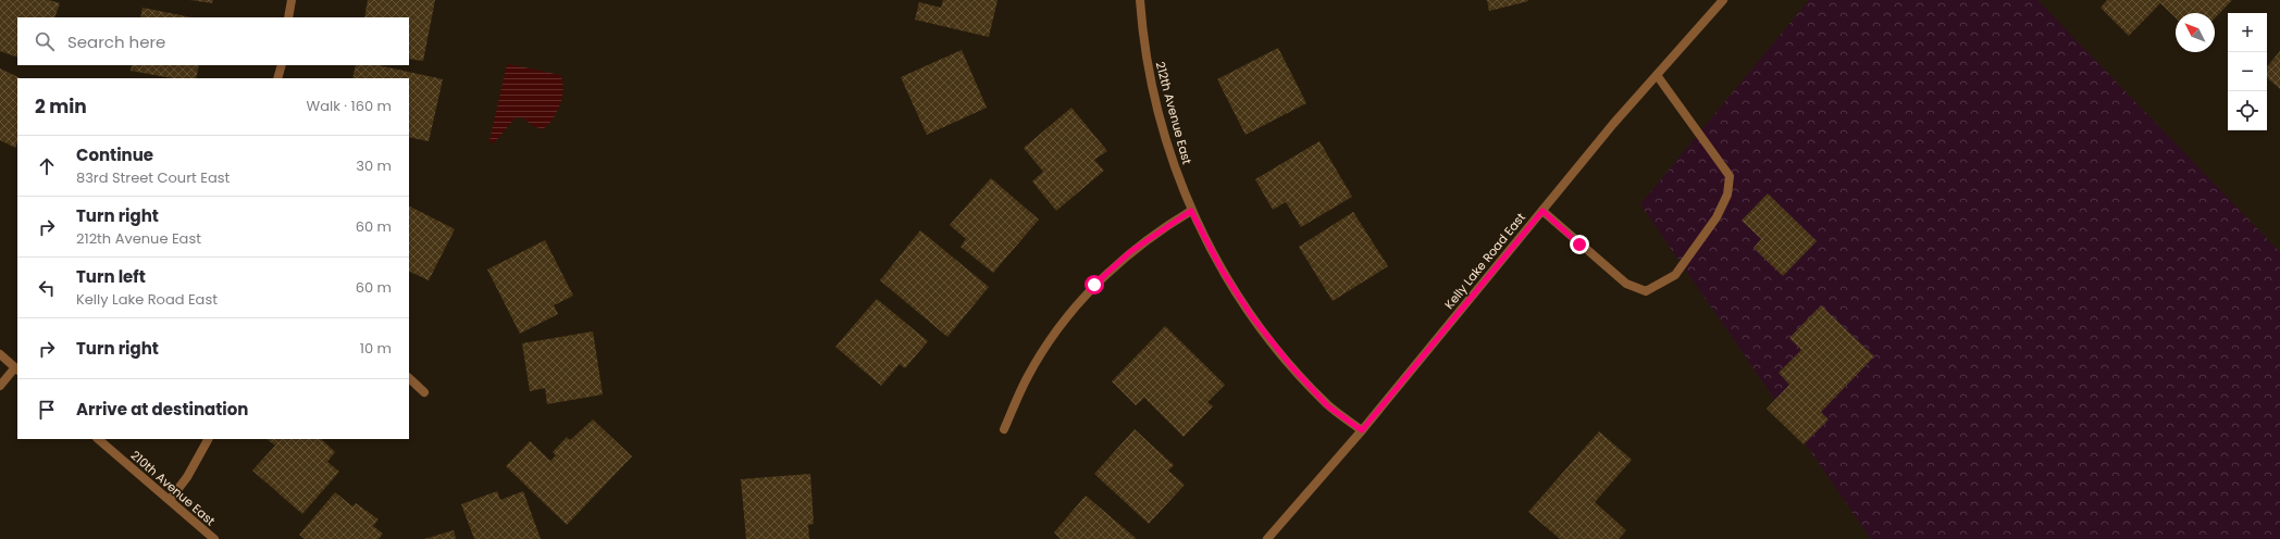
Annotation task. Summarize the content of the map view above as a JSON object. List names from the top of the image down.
{
  "streets": {
    "street": ["212th Avenue East", "Kelly Lake Road East", "210th Avenue East"]
  },
  "crossings": [
    ["212th Avenue East", "Kelly Lake Road East"]
  ],
  "north": "top left",
  "page": {
    "map_buttons": ["+", "−"],
    "search": "Search here",
    "heading": ["2 min", "Walk · 160 m"],
    "list": [
      ["Continue", "83rd Street Court East", "30 m"],
      ["Turn right", "212th Avenue East", "60 m"],
      ["Turn left", "Kelly Lake Road East", "60 m"],
      ["Turn right", "10 m"],
      "Arrive at destination"
    ]
  }
}
